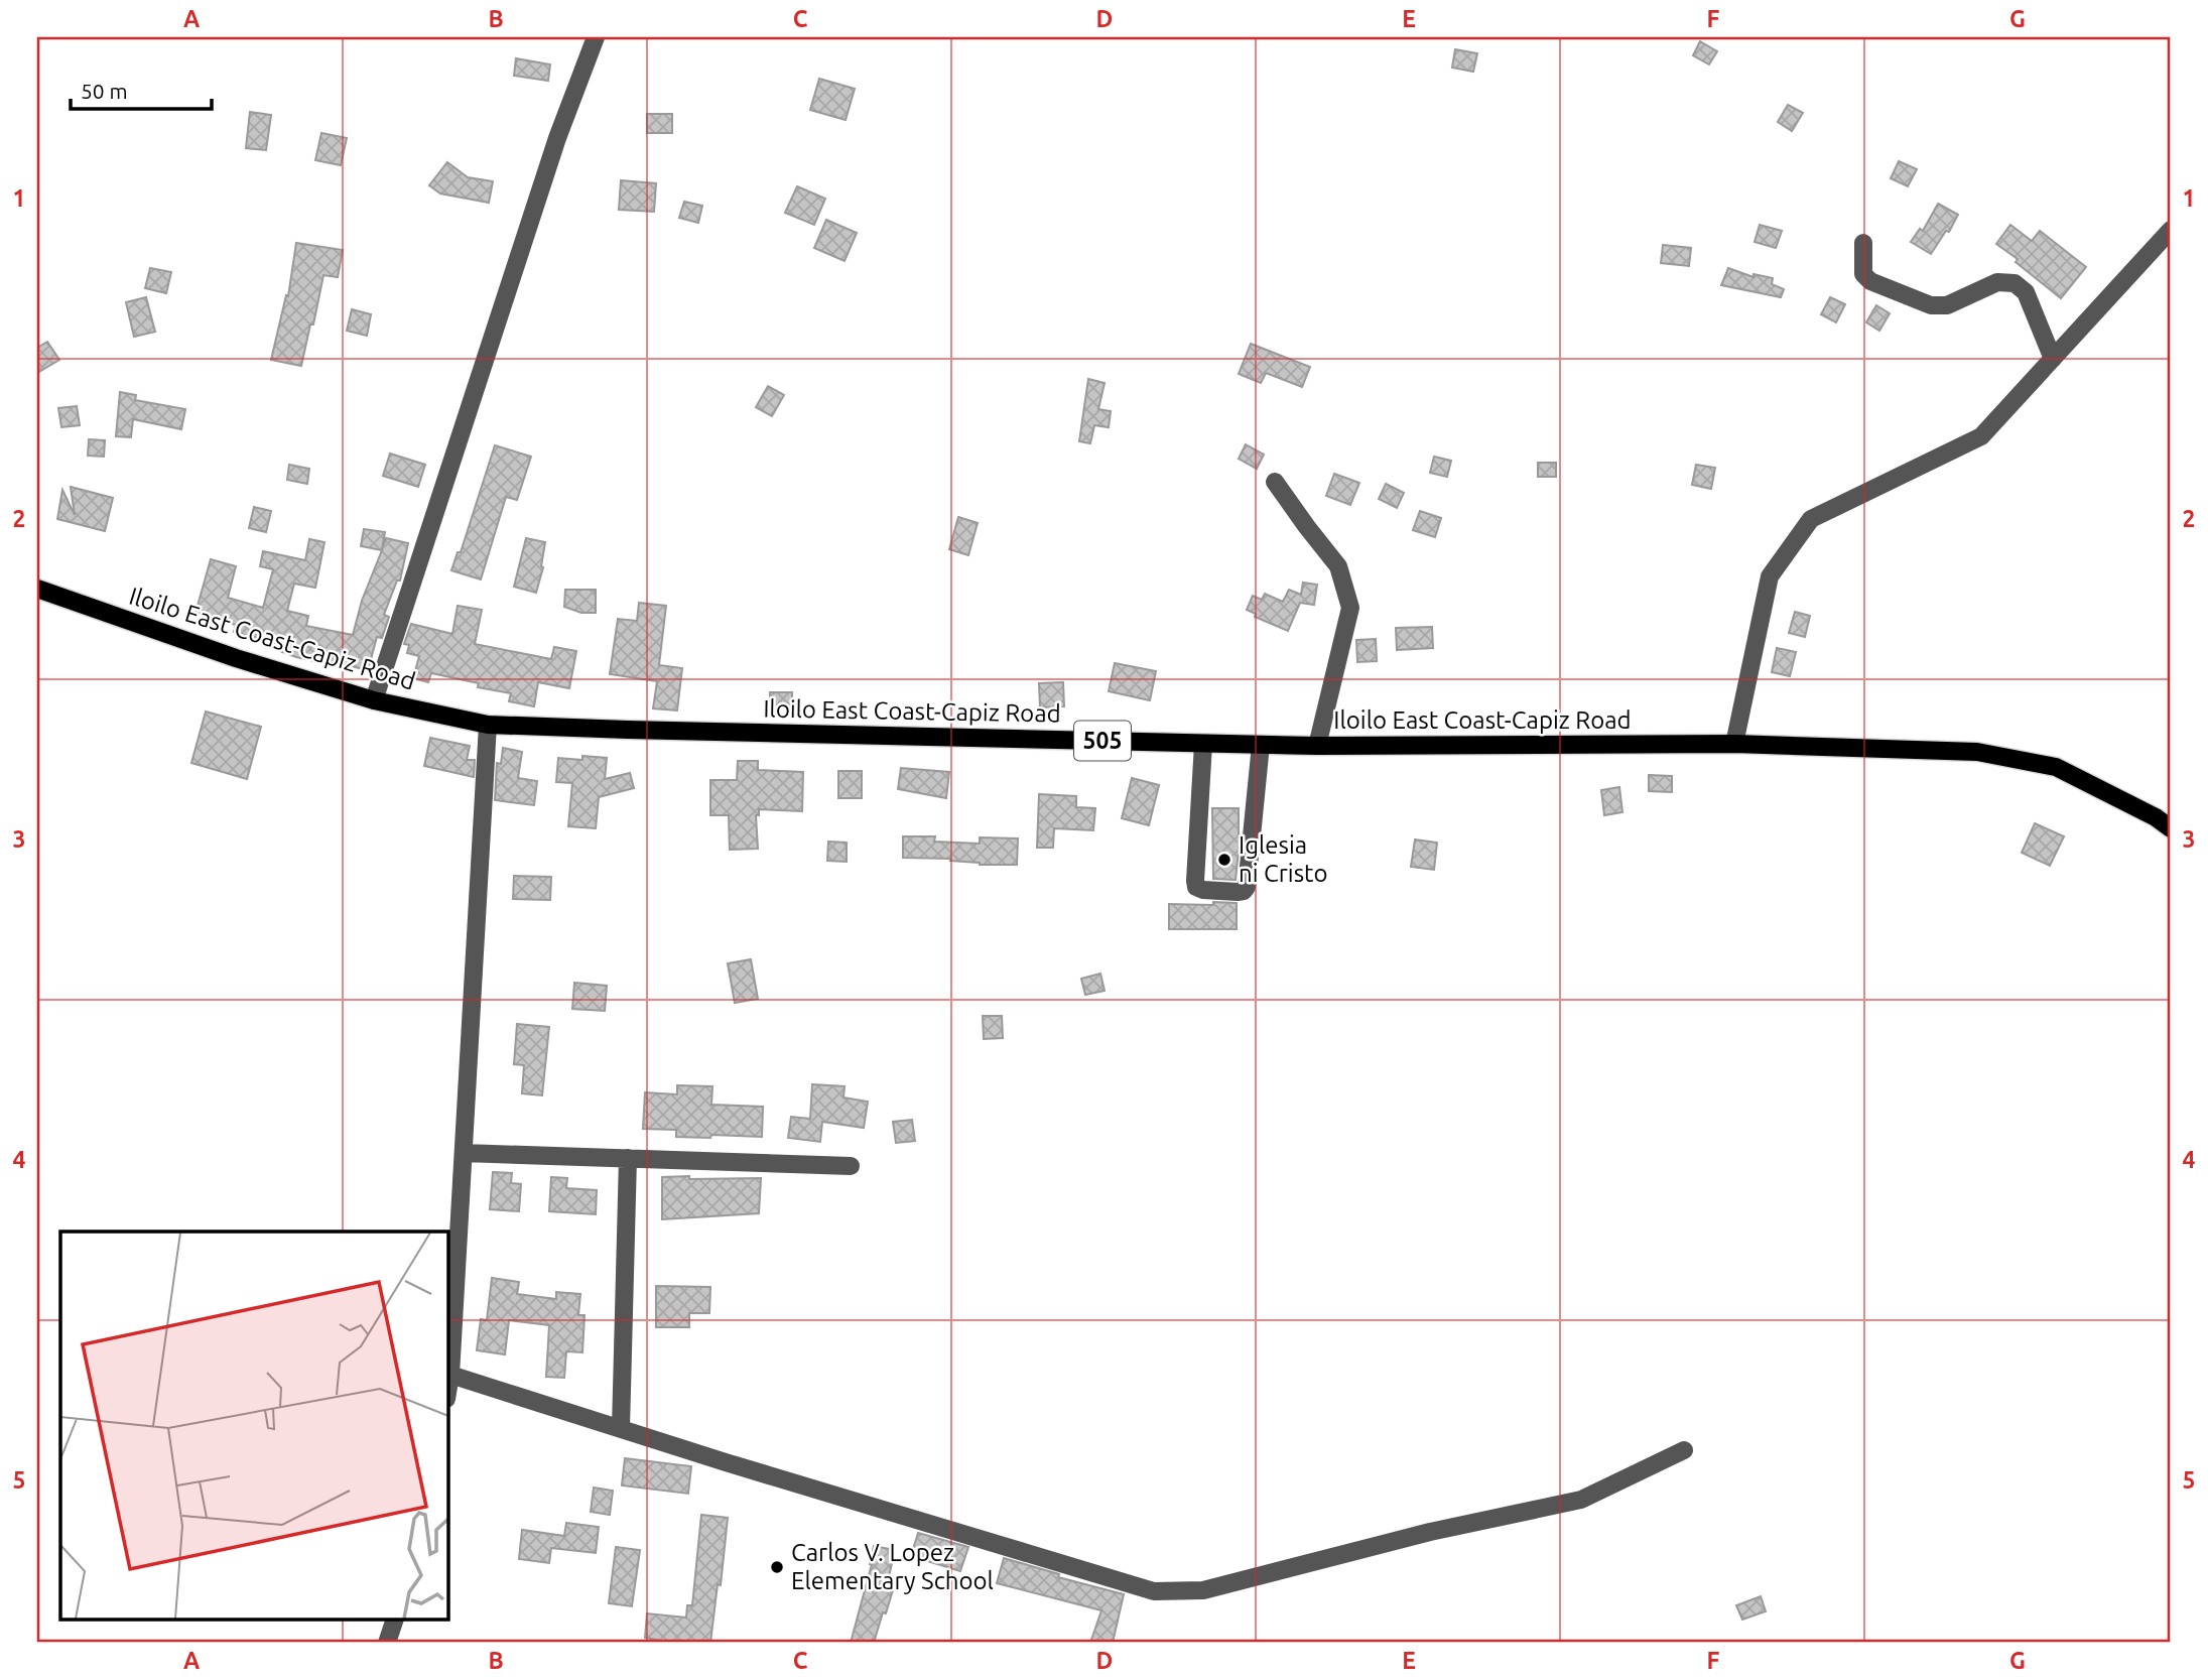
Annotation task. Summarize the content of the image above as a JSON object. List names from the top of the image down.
{
  "streets": {
    "main road": ["Iloilo East Coast-Capiz Road", "505"]
  },
  "places": ["Iglesia ni Cristo", "Carlos V. Lopez Elementary School"],
  "scale_bar": "50 m",
  "grid": {
    "columns": [
      "A",
      "B",
      "C",
      "D",
      "E",
      "F",
      "G"
    ],
    "rows": [
      "1",
      "2",
      "3",
      "4",
      "5"
    ]
  }
}
